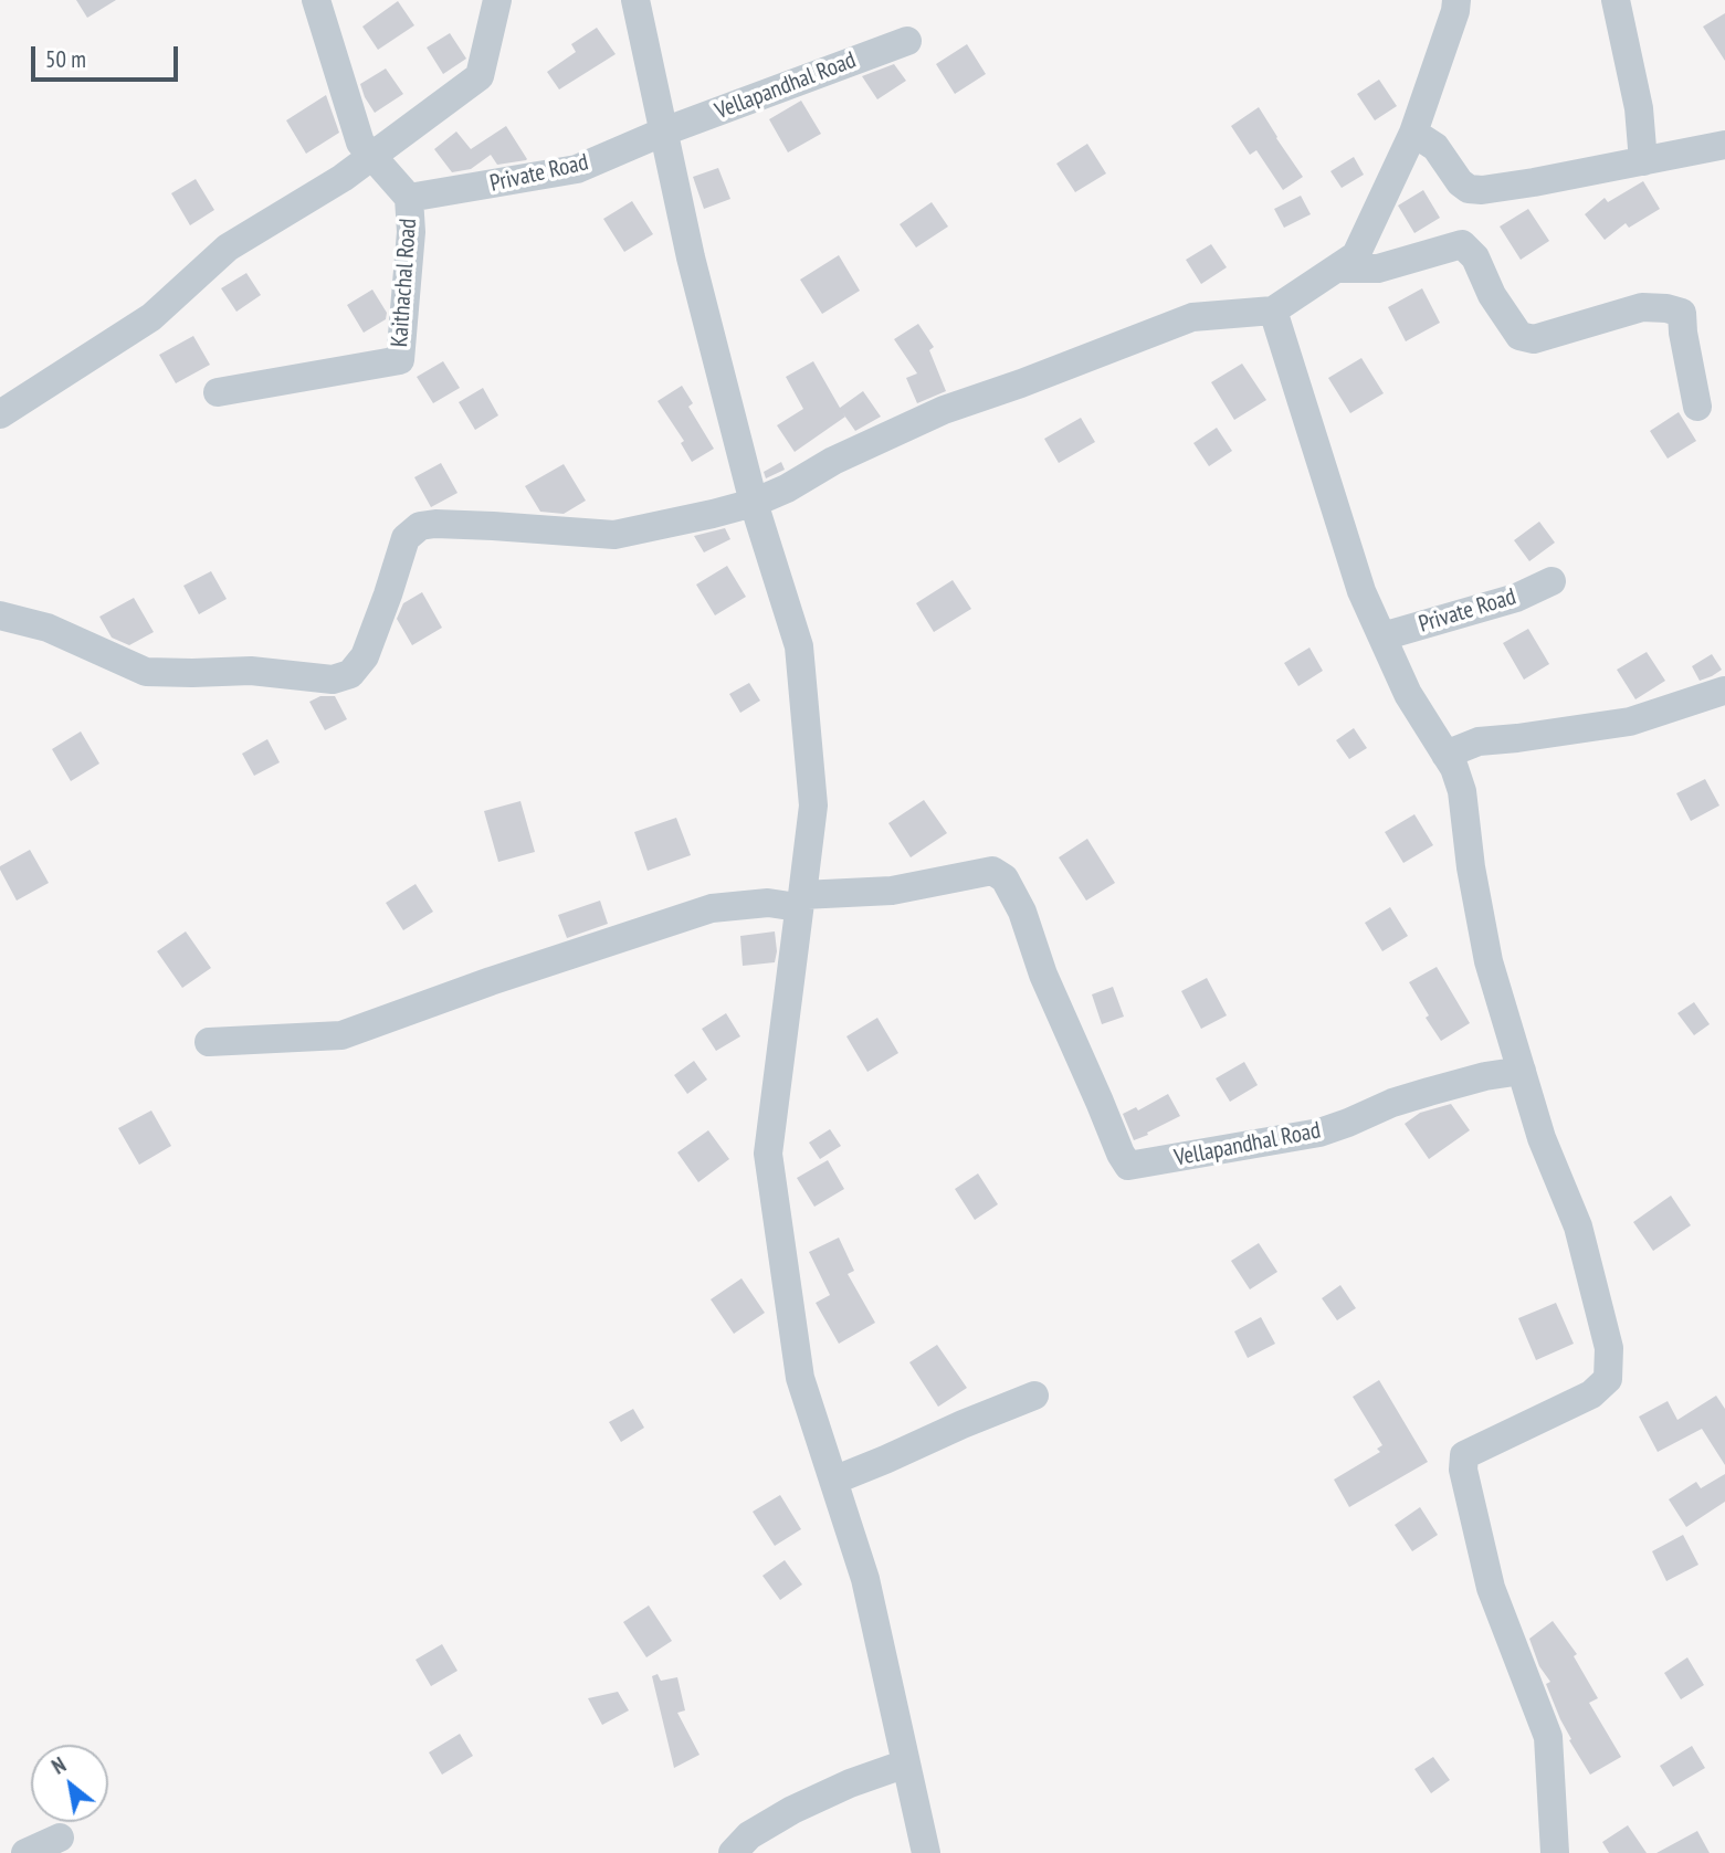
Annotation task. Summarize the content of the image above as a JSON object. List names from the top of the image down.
{
  "streets": {
    "street": ["Vellapandhal Road", "Private Road", "Kaithachal Road"]
  },
  "crossings": [
    ["Vellapandhal Road", "Private Road"],
    ["Private Road", "Kaithachal Road"]
  ],
  "scale_bar": "50 m",
  "north": "top left"
}
